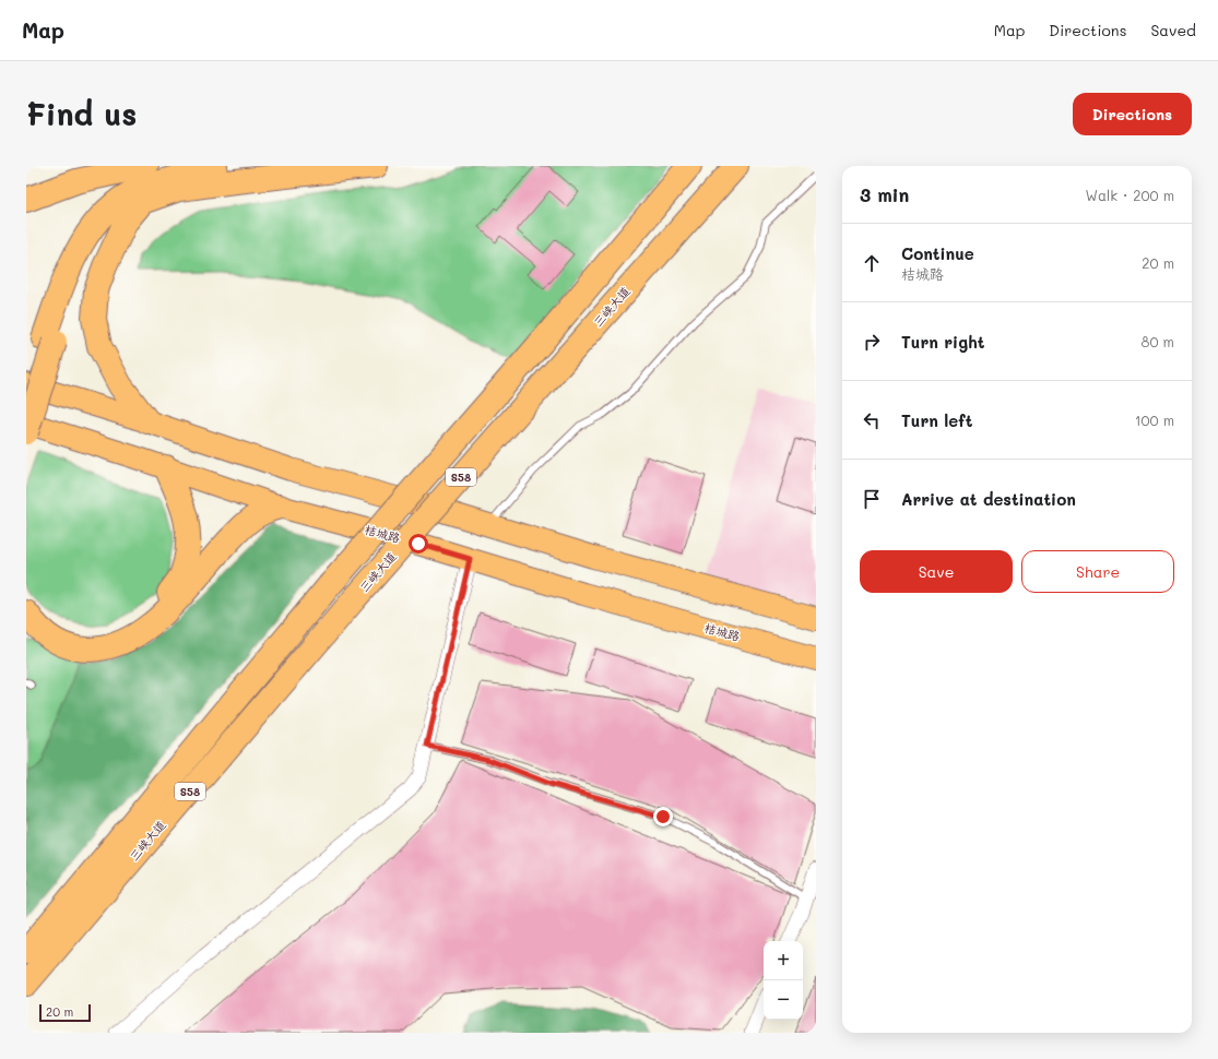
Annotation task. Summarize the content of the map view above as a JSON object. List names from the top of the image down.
{
  "streets": {
    "highway": ["三峡大道", "S58"],
    "main road": ["桔城路"]
  },
  "scale_bar": "20 m",
  "page": {
    "header": "Map",
    "nav": ["Map", "Directions", "Saved"],
    "buttons": [
      "Directions",
      ["Save", "Share"]
    ],
    "title": "Find us",
    "heading": ["3 min", "Walk · 200 m"],
    "list": [
      ["Continue", "桔城路", "20 m"],
      ["Turn right", "80 m"],
      ["Turn left", "100 m"],
      "Arrive at destination"
    ],
    "map_buttons": ["+", "−"],
    "scale": "20 m"
  }
}
